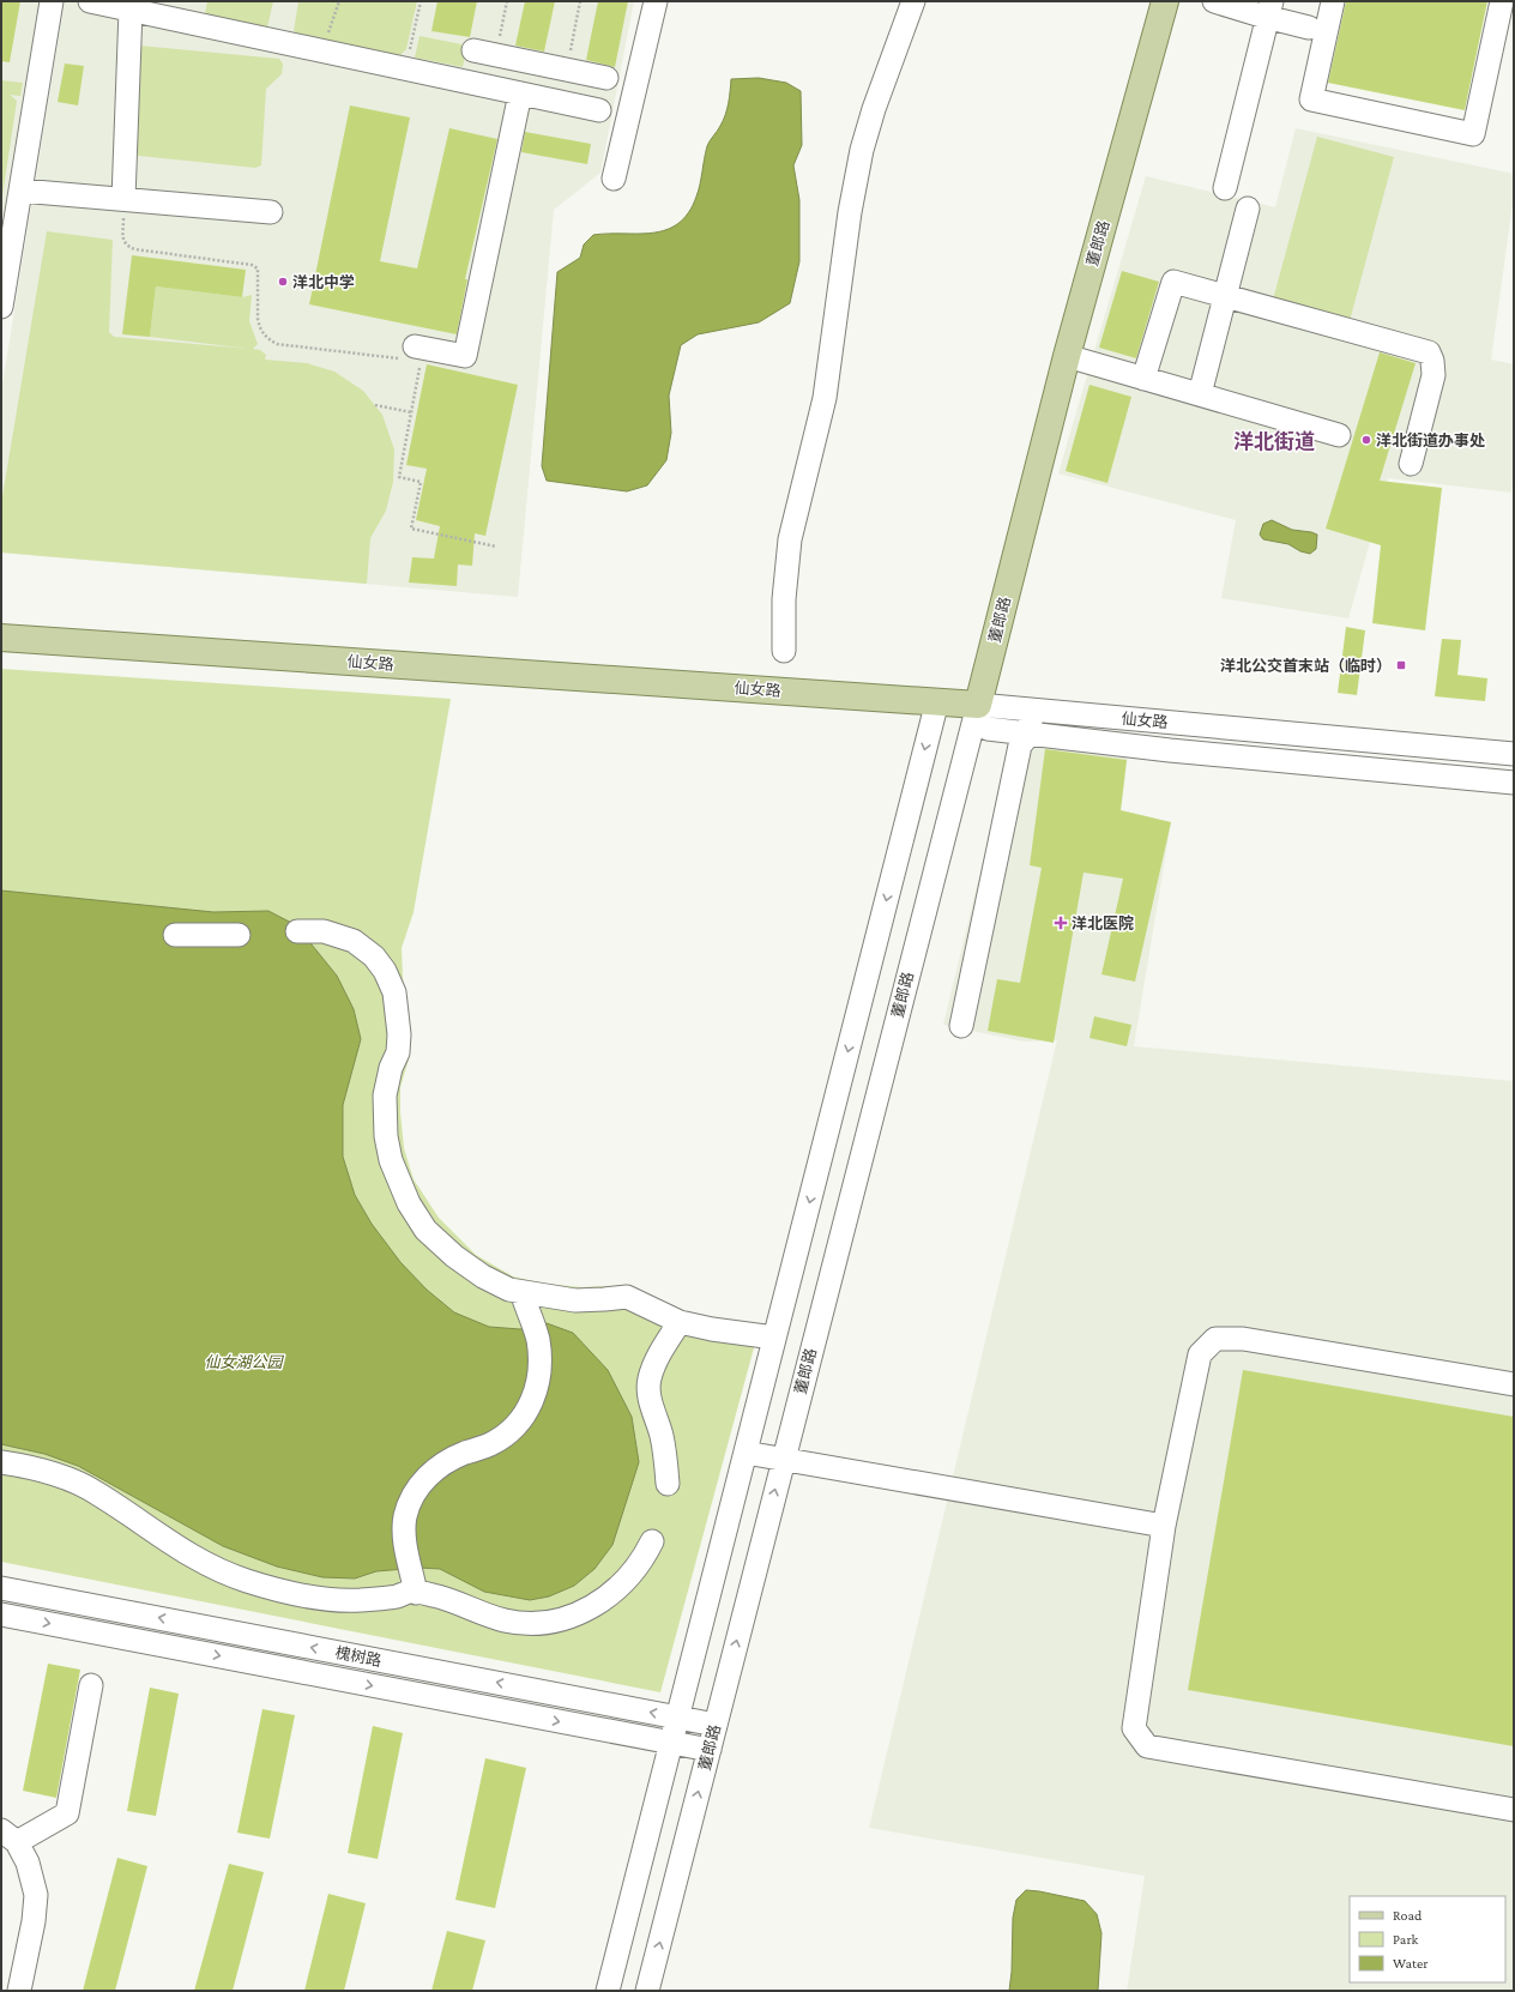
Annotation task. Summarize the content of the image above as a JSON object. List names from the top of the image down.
{
  "streets": {
    "main road": ["董郎路", "仙女路"],
    "street": ["槐树路"]
  },
  "crossings": [
    ["董郎路", "仙女路"],
    ["董郎路", "槐树路"]
  ],
  "districts": ["洋北街道"],
  "parks": ["仙女湖公园"],
  "places": {
    "other": ["洋北中学", "洋北街道办事处"],
    "transit": ["洋北公交首末站（临时）"],
    "health": ["洋北医院"]
  },
  "legend": ["Road", "Park", "Water"]
}
